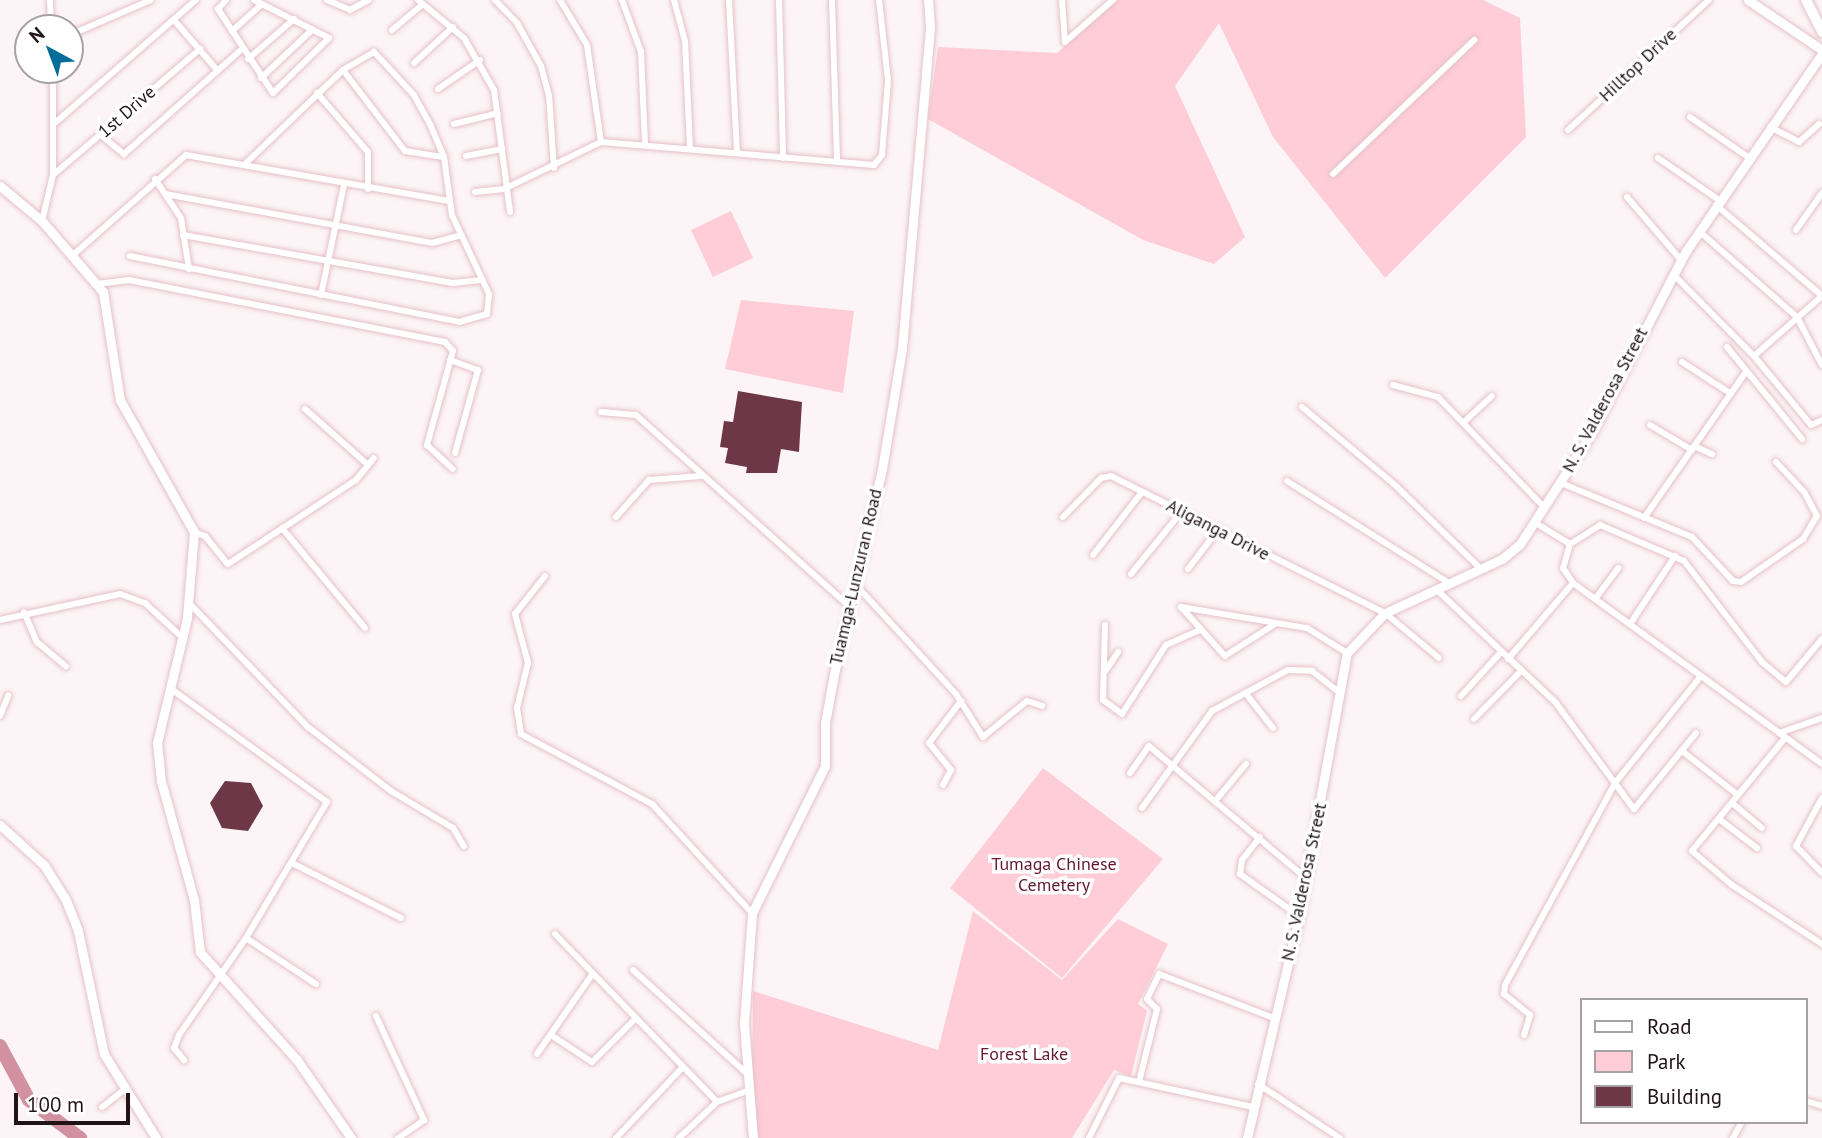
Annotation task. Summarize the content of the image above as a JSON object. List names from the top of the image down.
{
  "streets": {
    "street": [
      "Hilltop Drive",
      "1st Drive",
      "N. S. Valderosa Street",
      "Aliganga Drive",
      "Tuamga-Lunzuran Road"
    ]
  },
  "crossings": [
    ["N. S. Valderosa Street", "Aliganga Drive"]
  ],
  "parks": ["Tumaga Chinese Cemetery", "Forest Lake"],
  "legend": ["Road", "Park", "Building"],
  "scale_bar": "100 m",
  "north": "top left"
}
